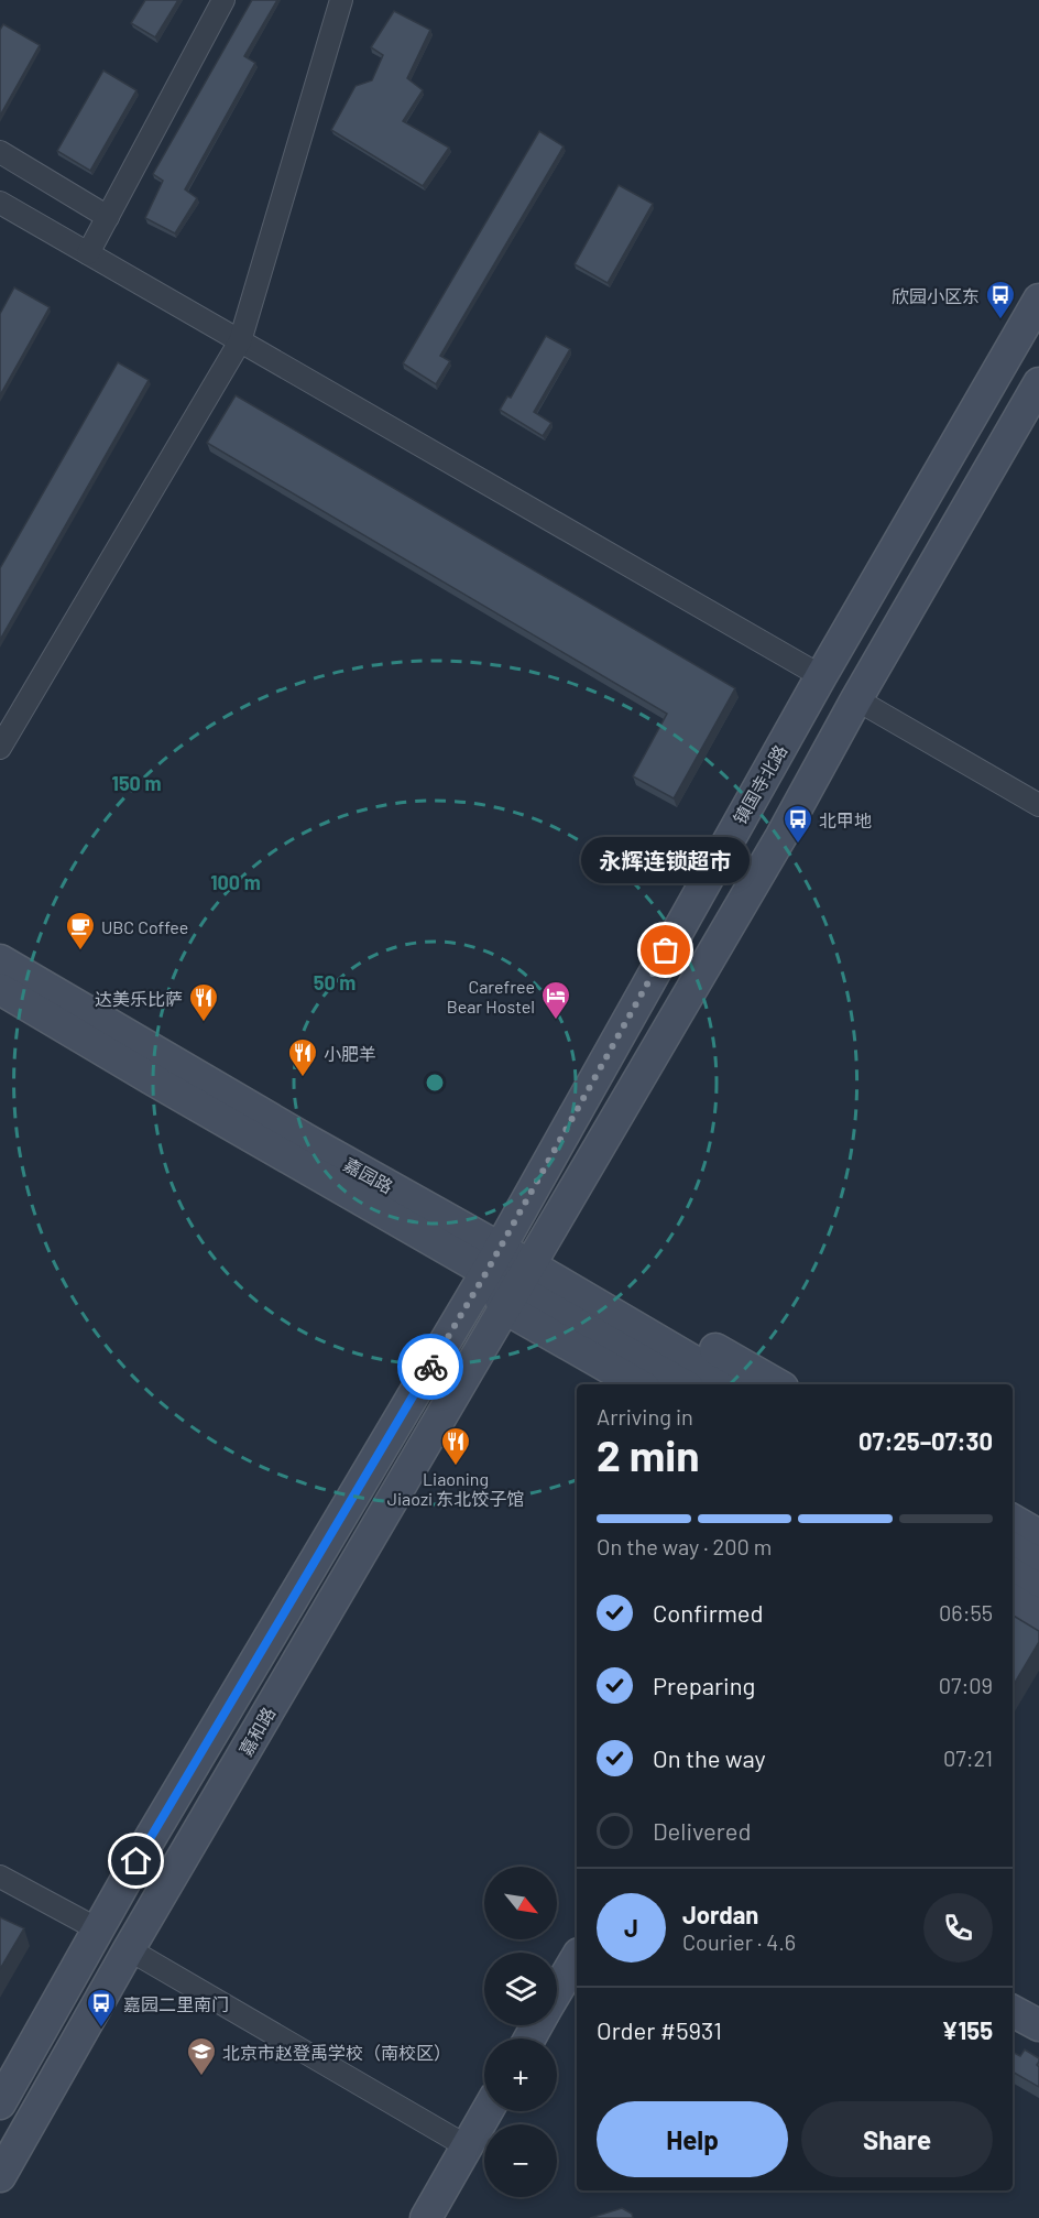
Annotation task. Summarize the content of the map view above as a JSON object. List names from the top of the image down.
{
  "streets": {
    "street": ["镇国寺北路", "嘉园路", "嘉和路"]
  },
  "crossings": [
    ["镇国寺北路", "嘉园路"],
    ["镇国寺北路", "嘉和路"],
    ["嘉园路", "嘉和路"]
  ],
  "places": {
    "bus stop": ["欣园小区东", "北甲地", "嘉园二里南门"],
    "other": ["永辉连锁超市"],
    "cafe": ["UBC Coffee"],
    "hotel": ["Carefree Bear Hostel"],
    "restaurant": ["达美乐比萨", "小肥羊", "Liaoning Jiaozi 东北饺子馆"],
    "school or university": ["北京市赵登禹学校（南校区）"]
  },
  "north": "bottom right",
  "page": {
    "bubble": "永辉连锁超市",
    "heading": ["2 min", "Arriving in", "07:25–07:30"],
    "panel": [
      "Jordan",
      "Courier · 4.6",
      "Order #5931",
      "¥155"
    ],
    "bar": "On the way · 200 m",
    "list": [
      ["Confirmed", "06:55"],
      ["Preparing", "07:09"],
      ["On the way", "07:21"],
      "Delivered"
    ],
    "map_buttons": ["+", "−"],
    "round": "J",
    "buttons": ["Help", "Share"]
  },
  "rings": ["150 m", "100 m", "50 m"]
}
